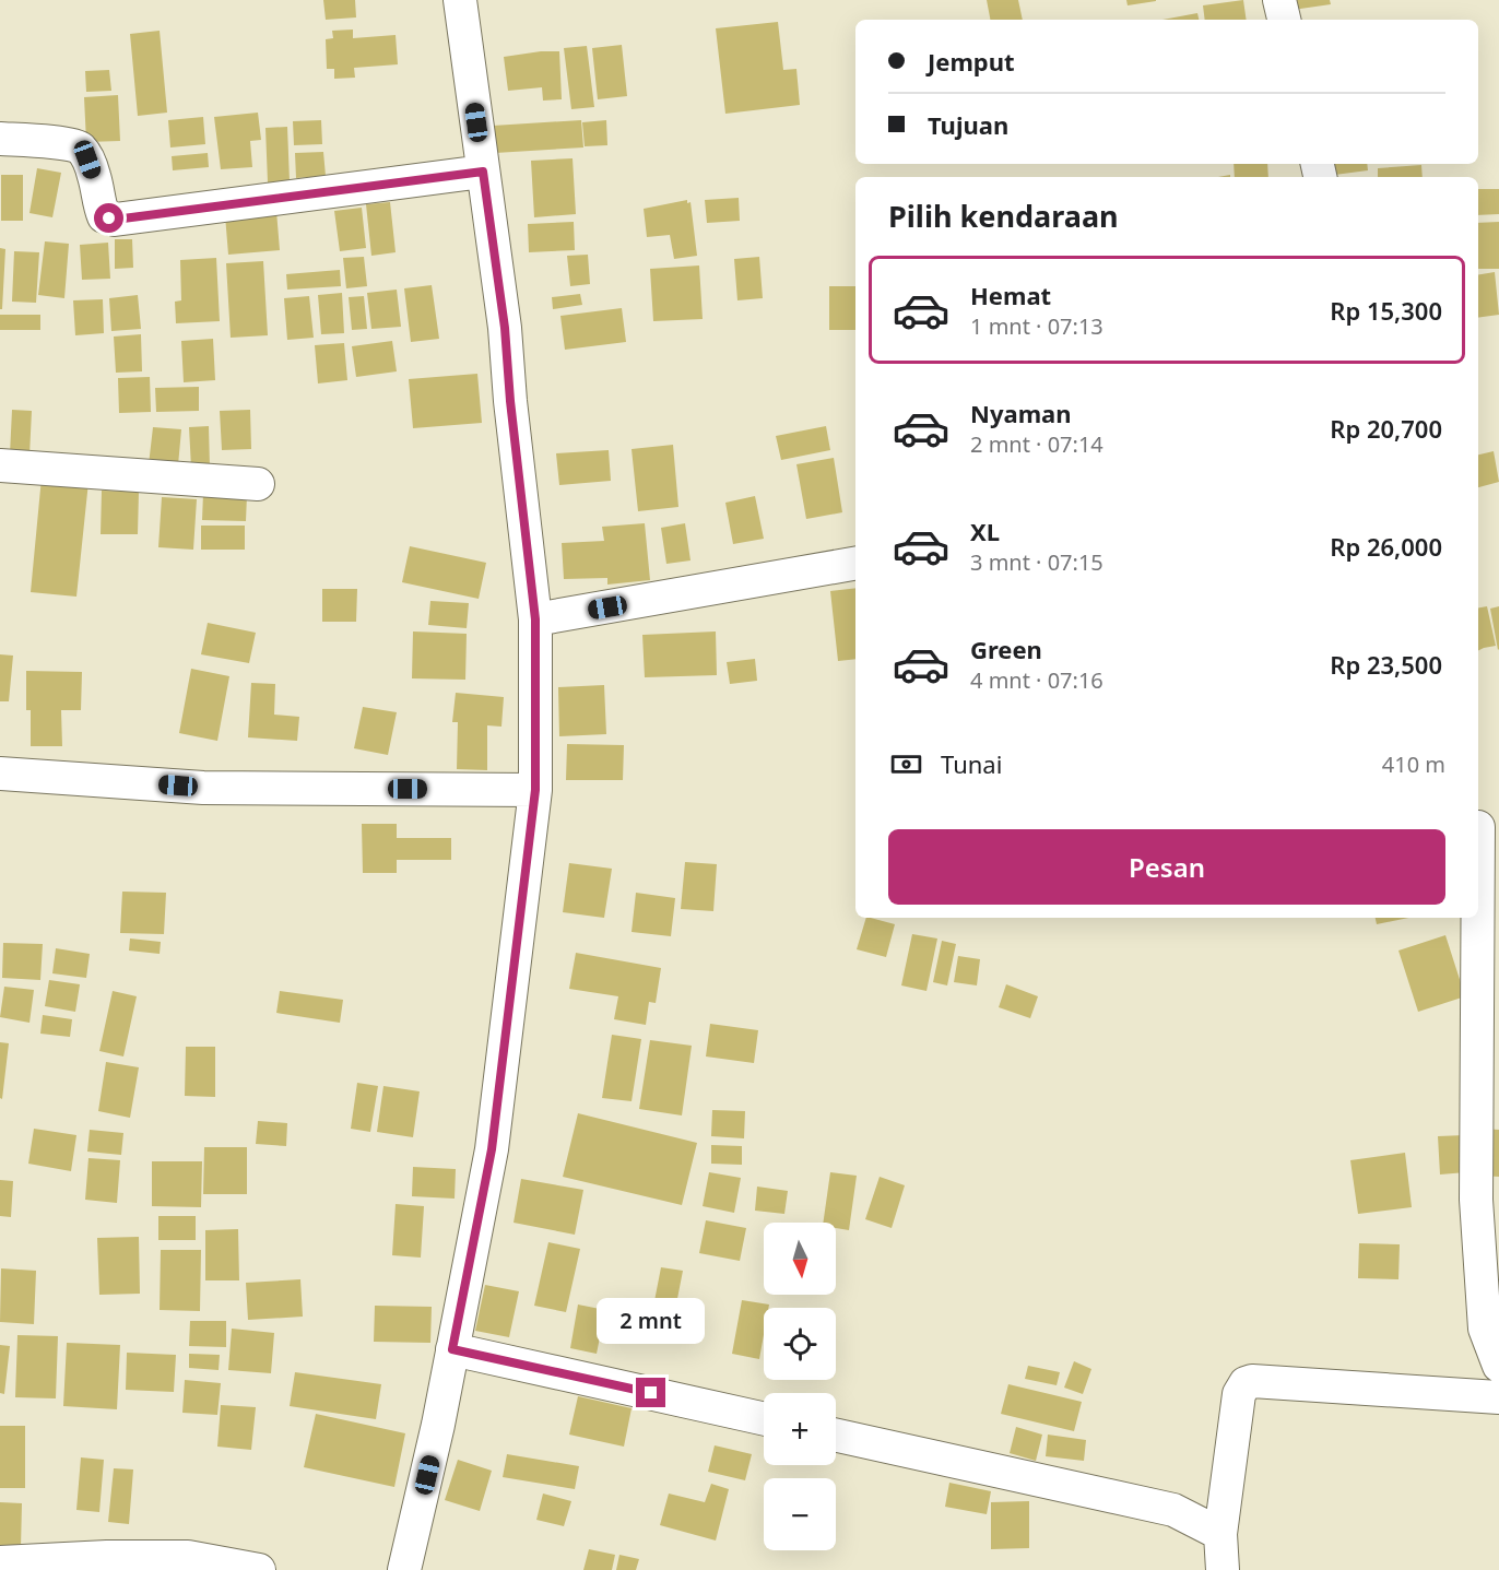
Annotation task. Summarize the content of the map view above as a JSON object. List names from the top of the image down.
{
  "north": "bottom",
  "page": {
    "banner": ["Jemput", "Tujuan"],
    "heading": "Pilih kendaraan",
    "list": [
      {
        "name": "Hemat",
        "note": "1 mnt · 07:13",
        "value": "Rp 15,300"
      },
      {
        "name": "Nyaman",
        "note": "2 mnt · 07:14",
        "value": "Rp 20,700"
      },
      {
        "name": "XL",
        "note": "3 mnt · 07:15",
        "value": "Rp 26,000"
      },
      {
        "name": "Green",
        "note": "4 mnt · 07:16",
        "value": "Rp 23,500"
      }
    ],
    "pay": ["Tunai", "410 m"],
    "buttons": "Pesan",
    "map_buttons": ["+", "−"],
    "bubble": "2 mnt"
  }
}
